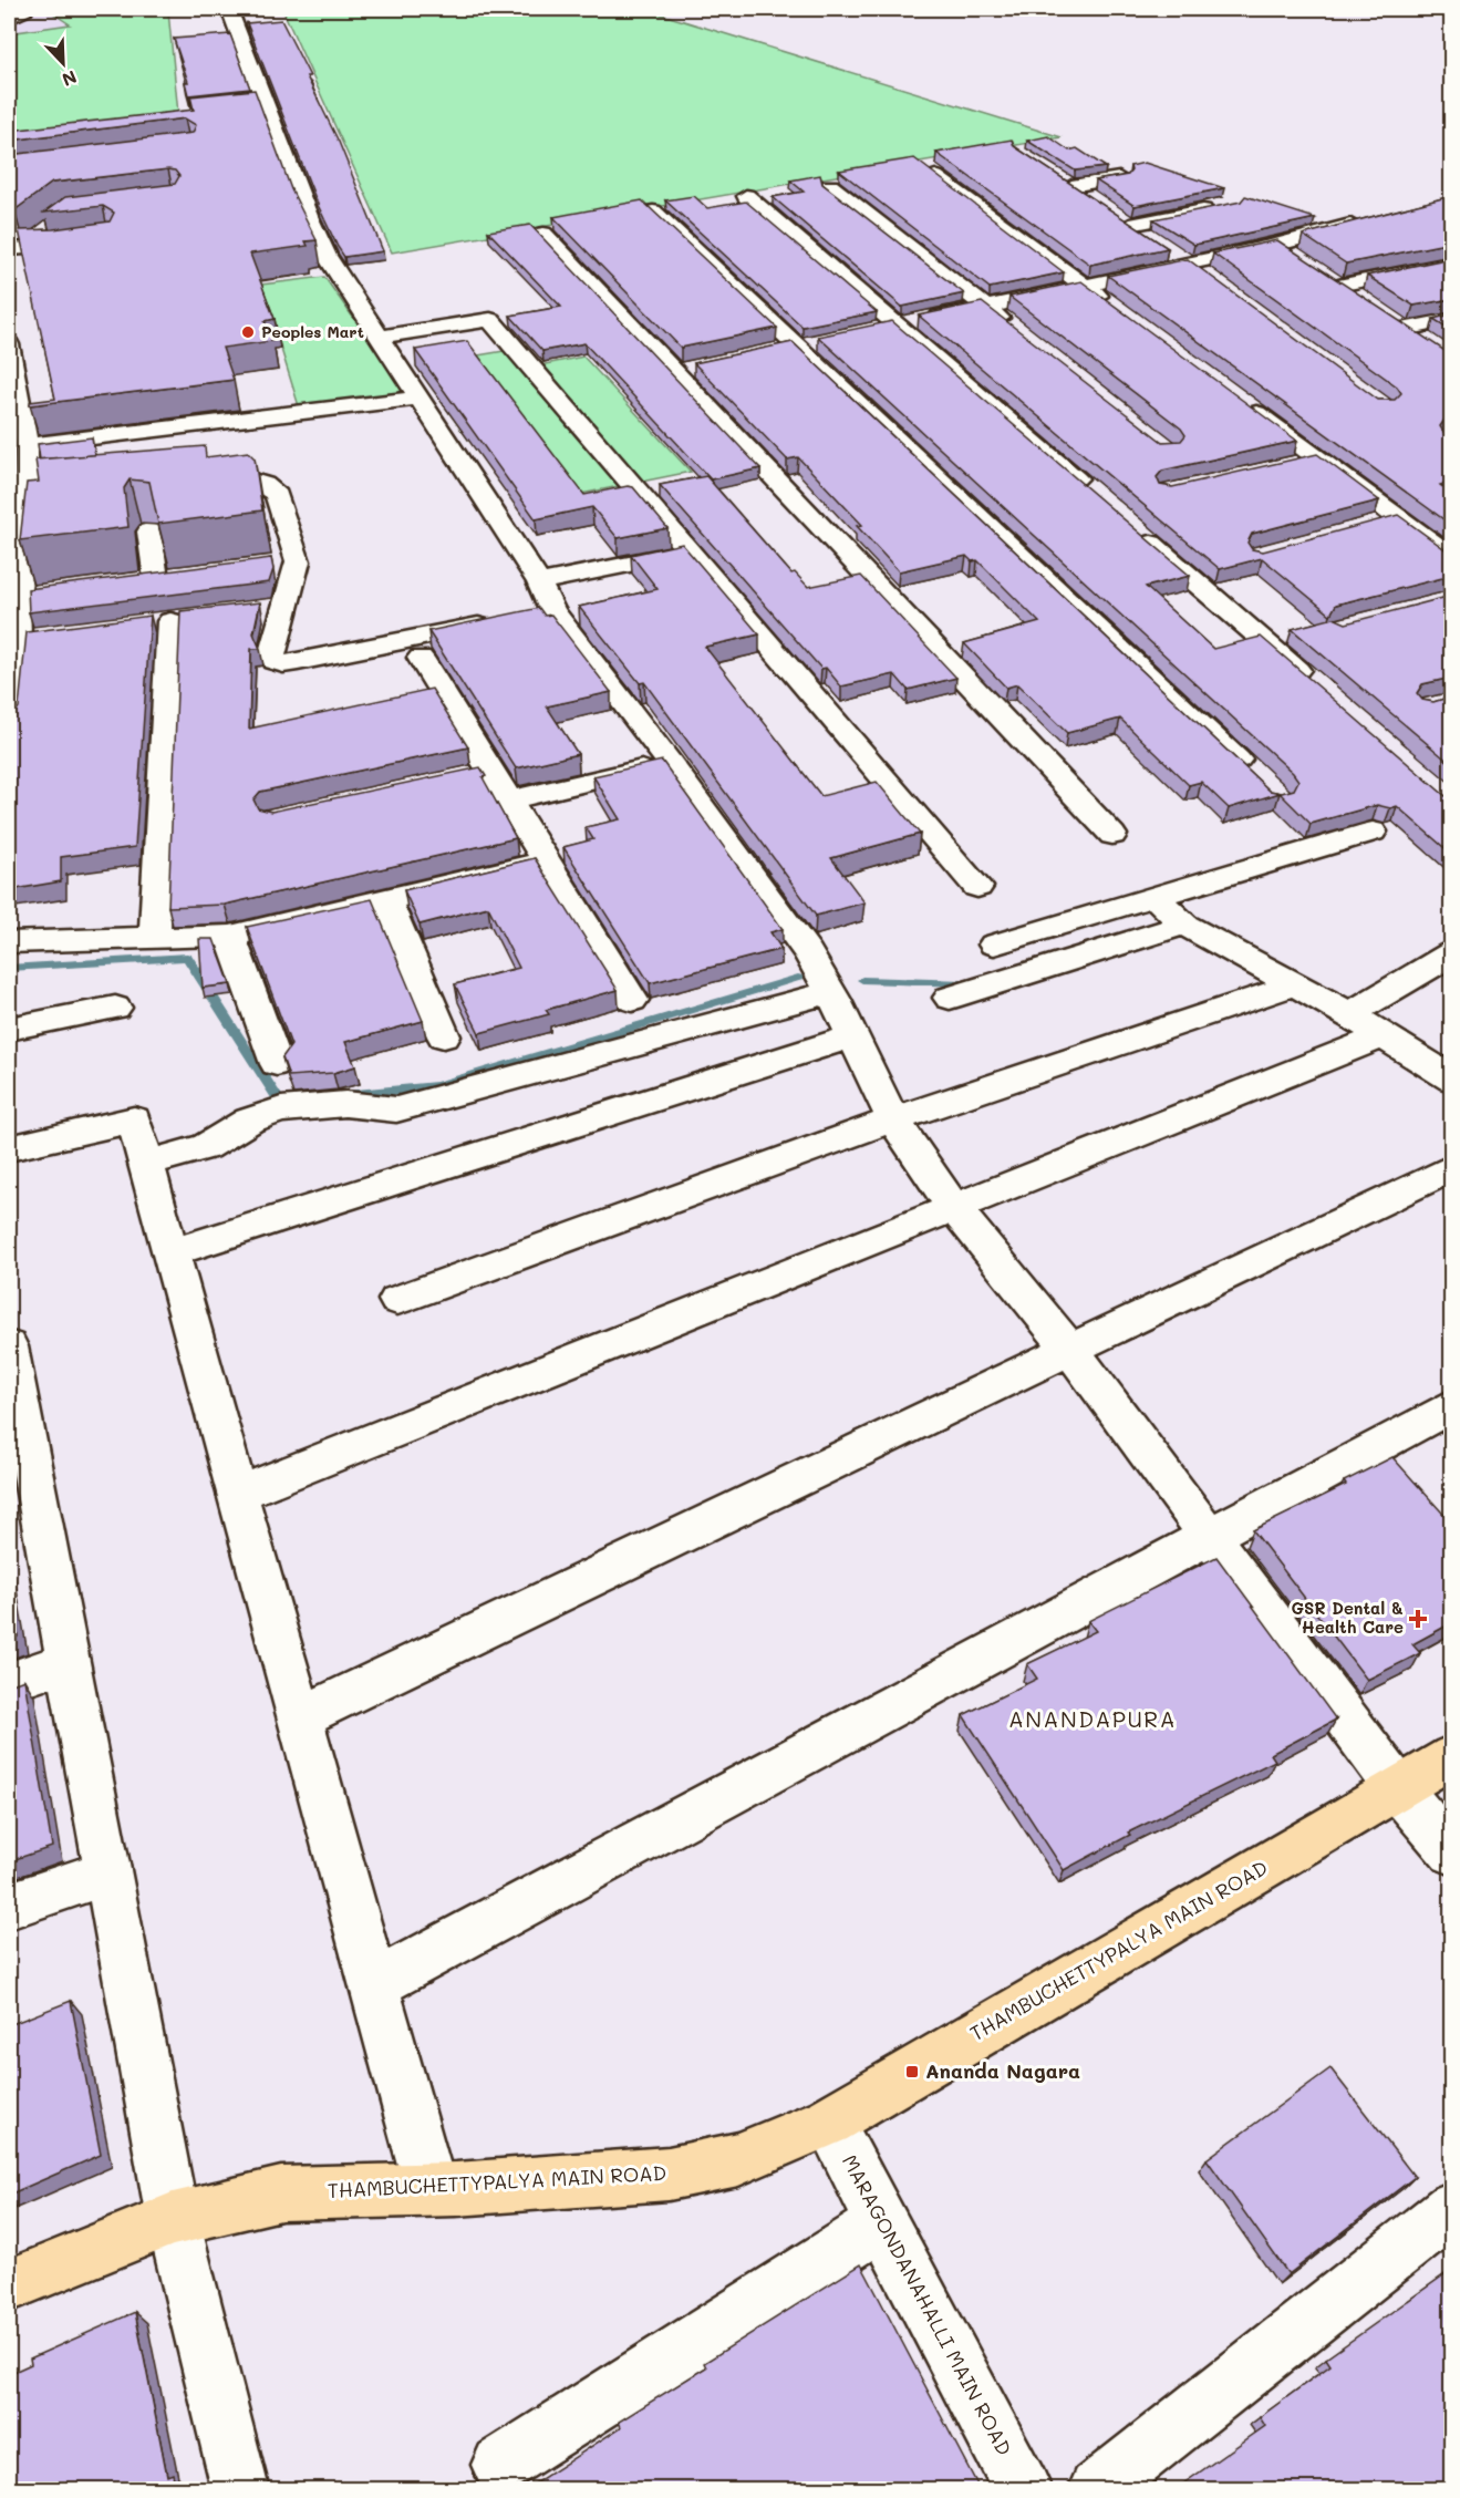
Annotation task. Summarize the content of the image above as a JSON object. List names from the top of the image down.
{
  "streets": {
    "main road": ["THAMBUCHETTYPALYA MAIN ROAD"],
    "street": ["MARAGONDANAHALLI MAIN ROAD"]
  },
  "crossings": [
    ["THAMBUCHETTYPALYA MAIN ROAD", "MARAGONDANAHALLI MAIN ROAD"]
  ],
  "districts": ["ANANDAPURA"],
  "places": {
    "other": ["Peoples Mart"],
    "health": ["GSR Dental & Health Care"],
    "transit": ["Ananda Nagara"]
  },
  "north": "bottom right"
}
